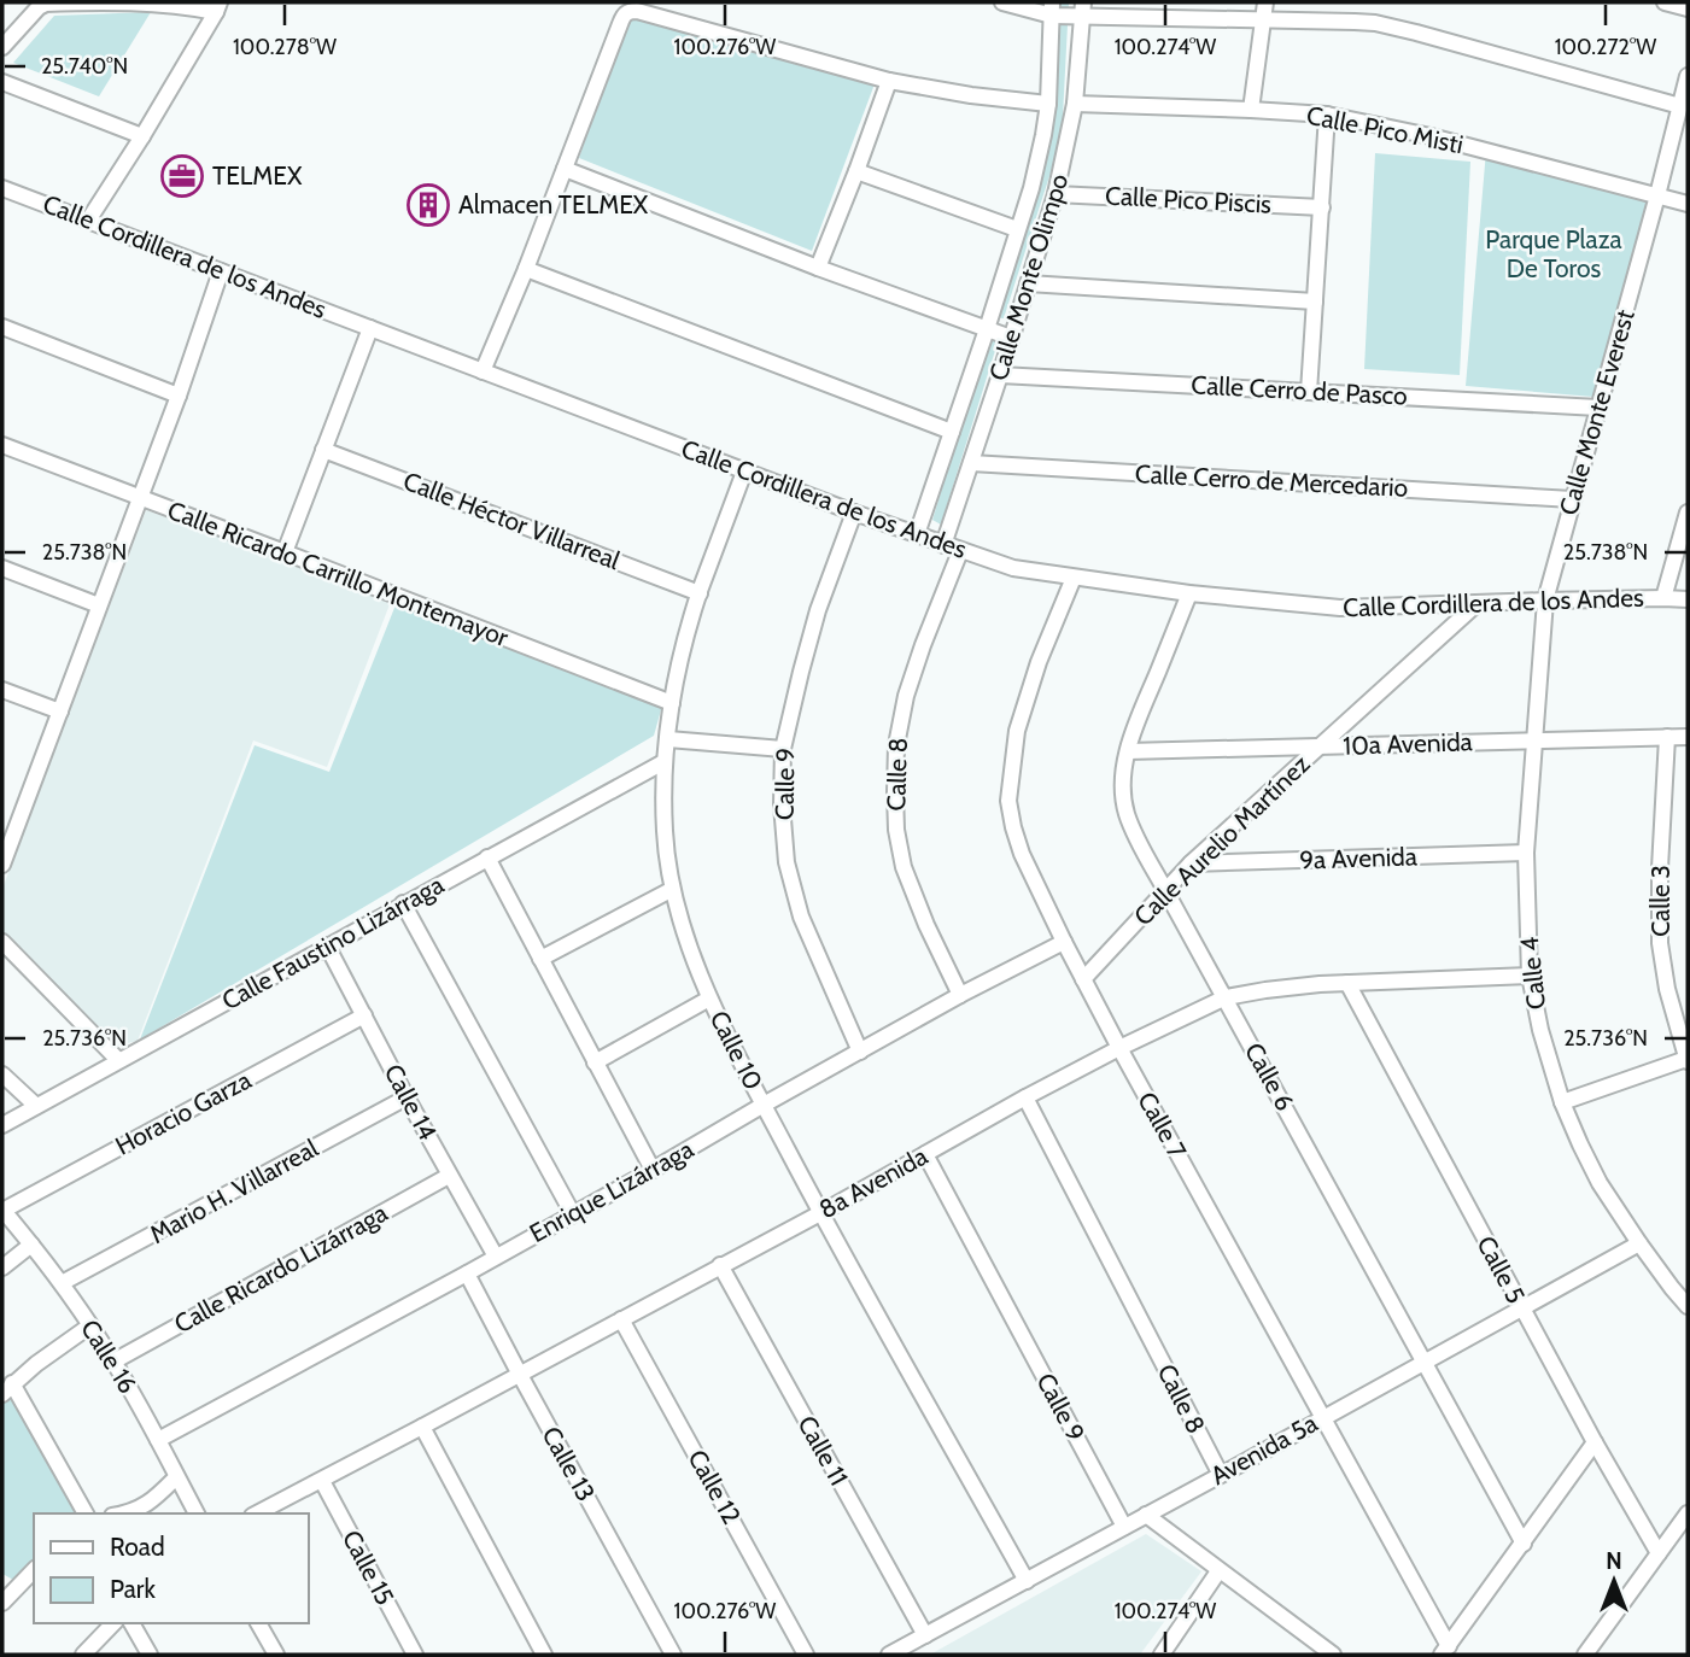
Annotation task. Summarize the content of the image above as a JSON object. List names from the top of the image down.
{
  "streets": {
    "street": [
      "Calle Pico Misti",
      "Calle Pico Piscis",
      "Calle Cordillera de los Andes",
      "Calle Monte Olimpo",
      "Calle Cerro de Pasco",
      "Calle Monte Everest",
      "Calle Cerro de Mercedario",
      "Calle Héctor Villarreal",
      "Calle Ricardo Carrillo Montemayor",
      "10a Avenida",
      "Calle 8",
      "Calle 9",
      "Calle Aurelio Martínez",
      "9a Avenida",
      "Calle 3",
      "Calle Faustino Lizárraga",
      "Calle 4",
      "Calle 10",
      "Calle 6",
      "Calle 14",
      "Horacio Garza",
      "Calle 7",
      "8a Avenida",
      "Mario H. Villarreal",
      "Enrique Lizárraga",
      "Calle Ricardo Lizárraga",
      "Calle 5",
      "Calle 16",
      "Avenida 5a",
      "Calle 11",
      "Calle 13",
      "Calle 12",
      "Calle 15"
    ]
  },
  "crossings": [
    ["Calle Pico Misti", "Calle Monte Olimpo"],
    ["Calle Pico Misti", "Calle Monte Everest"],
    ["Calle Pico Piscis", "Calle Monte Olimpo"],
    ["Calle Cordillera de los Andes", "Calle Monte Olimpo"],
    ["Calle Cordillera de los Andes", "Calle Monte Everest"],
    ["Calle Cordillera de los Andes", "Calle 8"],
    ["Calle Cordillera de los Andes", "Calle 9"],
    ["Calle Cordillera de los Andes", "Calle Aurelio Martínez"],
    ["Calle Cordillera de los Andes", "Calle 4"],
    ["Calle Cordillera de los Andes", "Calle 10"],
    ["Calle Cordillera de los Andes", "Calle 6"],
    ["Calle Cordillera de los Andes", "Calle 7"],
    ["Calle Monte Olimpo", "Calle Cerro de Pasco"],
    ["Calle Monte Olimpo", "Calle Cerro de Mercedario"],
    ["Calle Cerro de Pasco", "Calle Monte Everest"],
    ["Calle Monte Everest", "Calle Cerro de Mercedario"],
    ["Calle Monte Everest", "Calle 4"],
    ["Calle Héctor Villarreal", "Calle 10"],
    ["Calle Ricardo Carrillo Montemayor", "Calle 10"],
    ["10a Avenida", "Calle Aurelio Martínez"],
    ["10a Avenida", "Calle 3"],
    ["10a Avenida", "Calle 4"],
    ["10a Avenida", "Calle 6"],
    ["Calle 8", "8a Avenida"],
    ["Calle 8", "Enrique Lizárraga"],
    ["Calle 8", "Avenida 5a"],
    ["Calle 9", "8a Avenida"],
    ["Calle 9", "Enrique Lizárraga"],
    ["Calle 9", "Avenida 5a"],
    ["Calle Aurelio Martínez", "9a Avenida"],
    ["Calle Aurelio Martínez", "Calle 6"],
    ["Calle Aurelio Martínez", "Calle 7"],
    ["9a Avenida", "Calle 4"],
    ["Calle Faustino Lizárraga", "Calle 10"],
    ["Calle Faustino Lizárraga", "Calle 14"],
    ["Calle 4", "8a Avenida"],
    ["Calle 4", "Avenida 5a"],
    ["Calle 10", "8a Avenida"],
    ["Calle 10", "Enrique Lizárraga"],
    ["Calle 10", "Avenida 5a"],
    ["Calle 6", "8a Avenida"],
    ["Calle 6", "Avenida 5a"],
    ["Calle 14", "Horacio Garza"],
    ["Calle 14", "Mario H. Villarreal"],
    ["Calle 14", "Enrique Lizárraga"],
    ["Calle 14", "Calle Ricardo Lizárraga"],
    ["Horacio Garza", "Calle 16"],
    ["Calle 7", "8a Avenida"],
    ["Calle 7", "Enrique Lizárraga"],
    ["Calle 7", "Avenida 5a"],
    ["8a Avenida", "Calle 5"],
    ["8a Avenida", "Calle 11"],
    ["8a Avenida", "Calle 13"],
    ["8a Avenida", "Calle 12"],
    ["8a Avenida", "Calle 15"],
    ["Mario H. Villarreal", "Calle 16"],
    ["Enrique Lizárraga", "Calle 16"],
    ["Enrique Lizárraga", "Calle 13"],
    ["Calle Ricardo Lizárraga", "Calle 16"],
    ["Calle 5", "Avenida 5a"],
    ["Avenida 5a", "Calle 11"]
  ],
  "parks": ["Parque Plaza De Toros"],
  "places": {
    "office": ["TELMEX"],
    "building": ["Almacen TELMEX"]
  },
  "legend": ["Road", "Park"],
  "north": "top",
  "coordinates": [
    "100.278°W",
    "100.276°W",
    "100.274°W",
    "100.272°W",
    "25.740°N",
    "25.738°N",
    "25.736°N"
  ]
}
